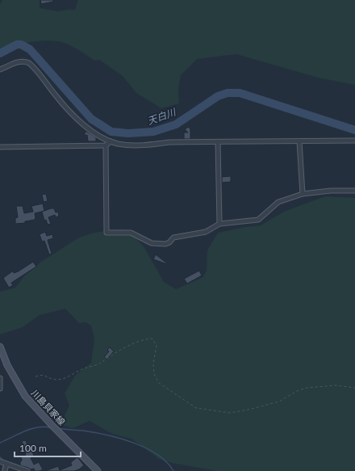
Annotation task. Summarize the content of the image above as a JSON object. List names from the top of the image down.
{
  "streets": {
    "main road": ["川島貝家線"]
  },
  "water": ["天白川"],
  "scale_bar": "100 m"
}
